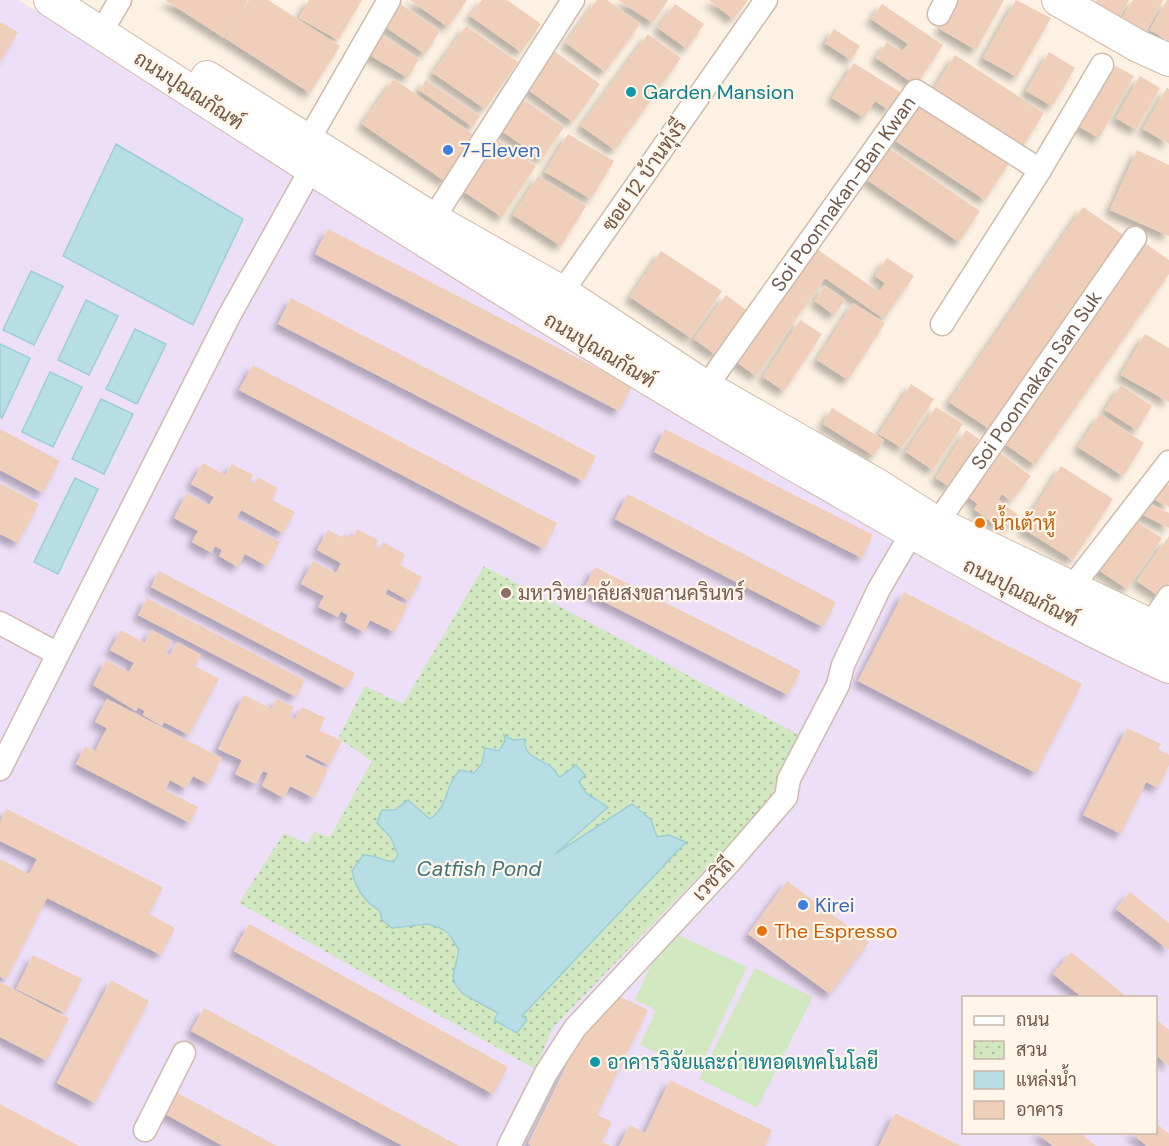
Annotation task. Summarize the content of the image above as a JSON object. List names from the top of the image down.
{
  "streets": {
    "street": [
      "ถนนปุณณกัณฑ์",
      "ซอย 12 บ้านทุ่งรี",
      "Soi Poonnakan-Ban Kwan",
      "Soi Poonnakan San Suk",
      "เวชวิถี"
    ]
  },
  "crossings": [
    ["ถนนปุณณกัณฑ์", "ซอย 12 บ้านทุ่งรี"],
    ["ถนนปุณณกัณฑ์", "Soi Poonnakan-Ban Kwan"],
    ["ถนนปุณณกัณฑ์", "Soi Poonnakan San Suk"],
    ["ถนนปุณณกัณฑ์", "เวชวิถี"],
    ["Soi Poonnakan San Suk", "เวชวิถี"]
  ],
  "water": ["Catfish Pond"],
  "places": [
    "Garden Mansion",
    "7-Eleven",
    "น้ำเต้าหู้",
    "มหาวิทยาลัยสงขลานครินทร์",
    "Kirei",
    "The Espresso",
    "อาคารวิจัยและถ่ายทอดเทคโนโลยี"
  ],
  "legend": [
    "ถนน",
    "สวน",
    "แหล่งน้ำ",
    "อาคาร"
  ]
}
